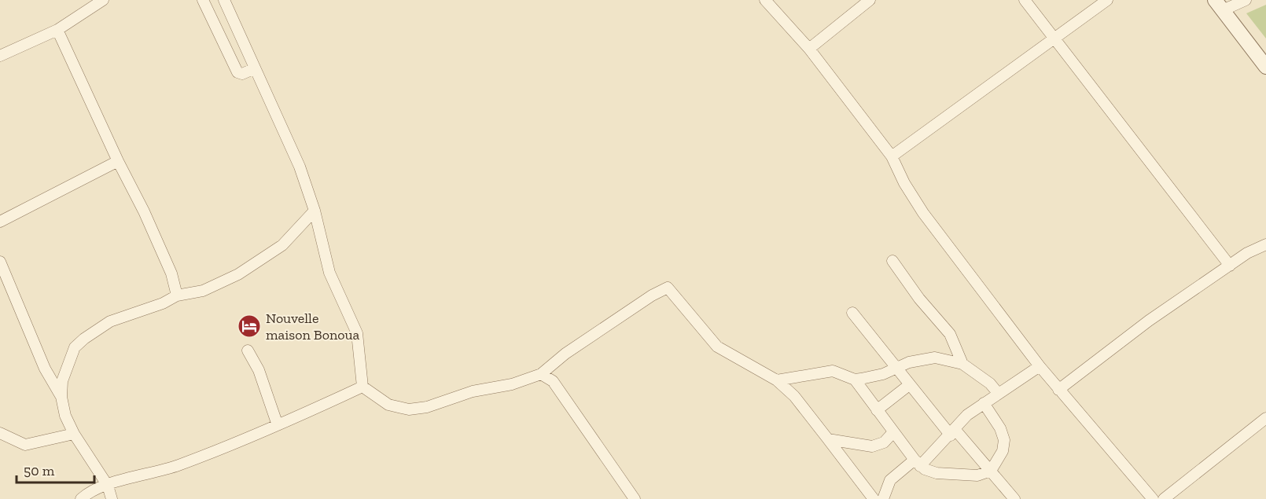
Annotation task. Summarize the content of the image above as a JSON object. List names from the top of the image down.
{
  "places": {
    "hotel": ["Nouvelle maison Bonoua"]
  },
  "scale_bar": "50 m"
}
